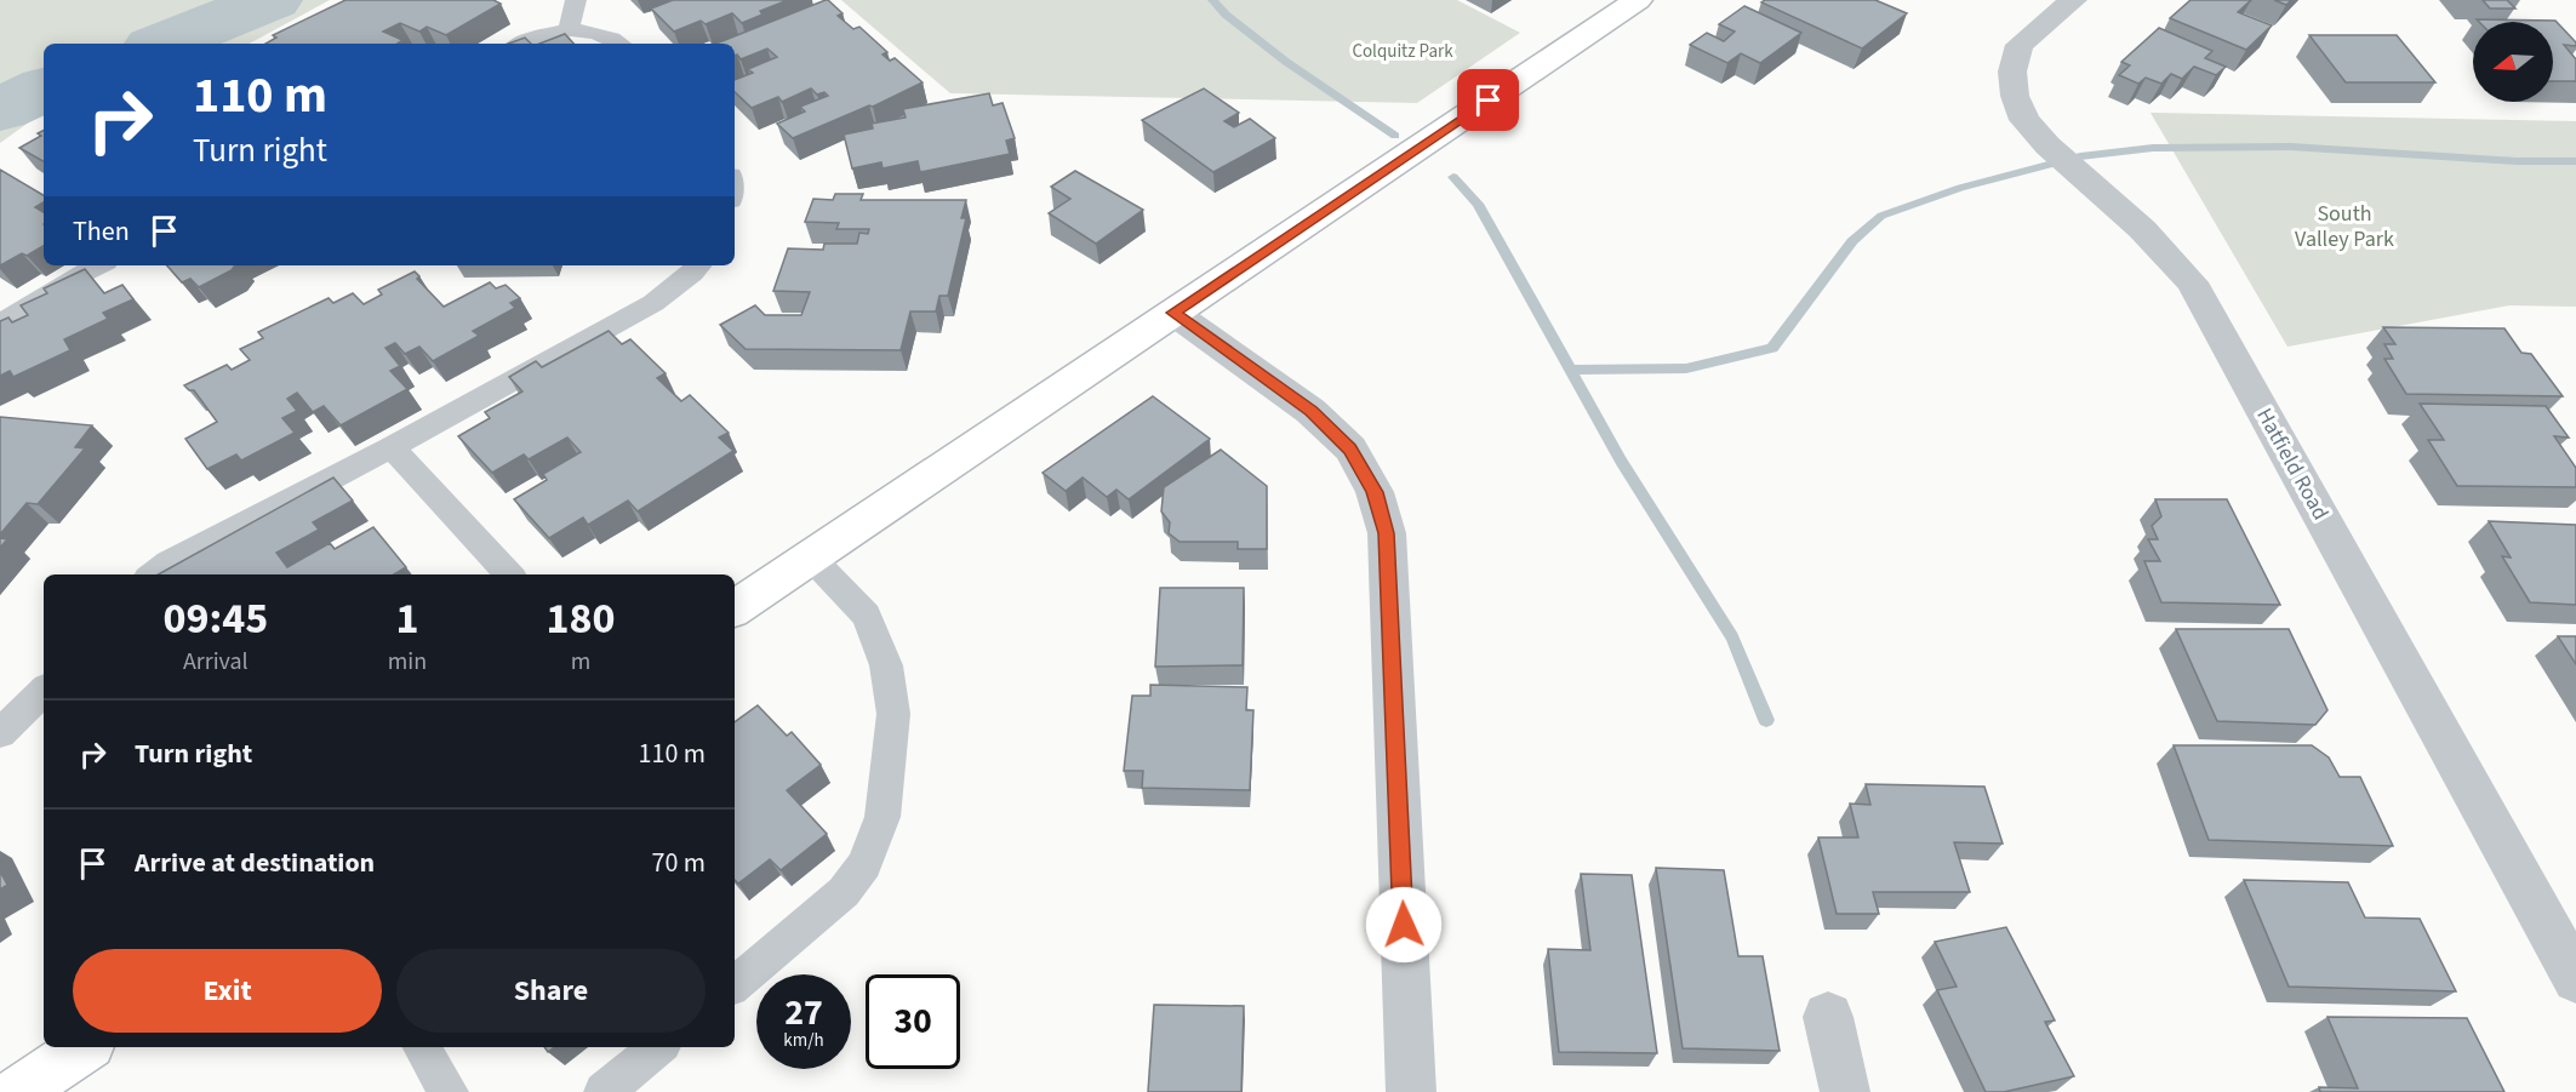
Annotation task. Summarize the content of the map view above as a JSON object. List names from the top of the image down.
{
  "streets": {
    "street": ["Hatfield Road"]
  },
  "parks": ["Colquitz Park", "South Valley Park"],
  "north": "left",
  "page": {
    "turn": ["110 m", "Turn right"],
    "then": "Then",
    "eta": [
      "09:45",
      "Arrival",
      "1",
      "min",
      "180",
      "m"
    ],
    "list": [
      {
        "name": "Turn right",
        "value": "110 m"
      },
      {
        "name": "Arrive at destination",
        "value": "70 m"
      }
    ],
    "buttons": ["Exit", "Share"],
    "speed": "27 km/h",
    "limit": "30"
  }
}
